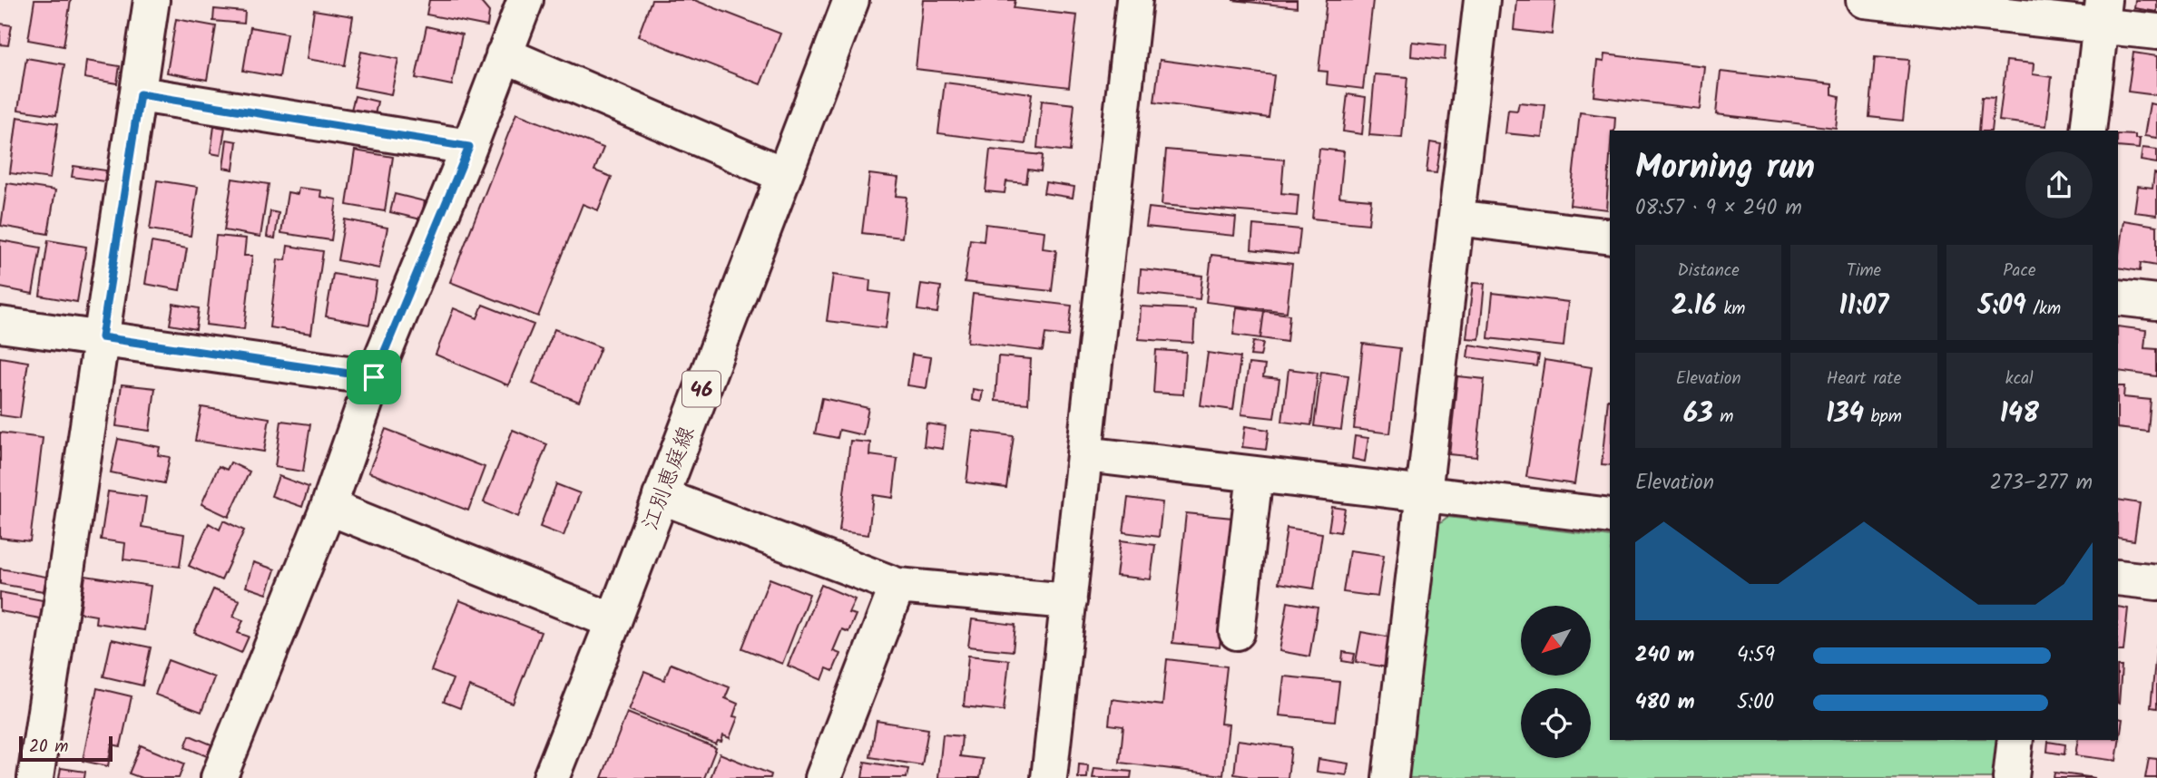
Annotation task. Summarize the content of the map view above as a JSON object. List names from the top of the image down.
{
  "streets": {
    "street": ["46", "江別恵庭線"]
  },
  "scale_bar": "20 m",
  "north": "bottom left",
  "page": {
    "heading": ["Morning run", "08:57 · 9 × 240 m"],
    "stats": [
      ["Distance", "2.16 km"],
      ["Time", "11:07"],
      ["Pace", "5:09 /km"],
      ["Elevation", "63 m"],
      ["Heart rate", "134 bpm"],
      ["kcal", "148"]
    ],
    "chart": ["Elevation", "273–277 m"],
    "list": [
      {
        "name": "240 m",
        "note": "4:59"
      },
      {
        "name": "480 m",
        "note": "5:00"
      }
    ],
    "scale": "20 m"
  }
}
